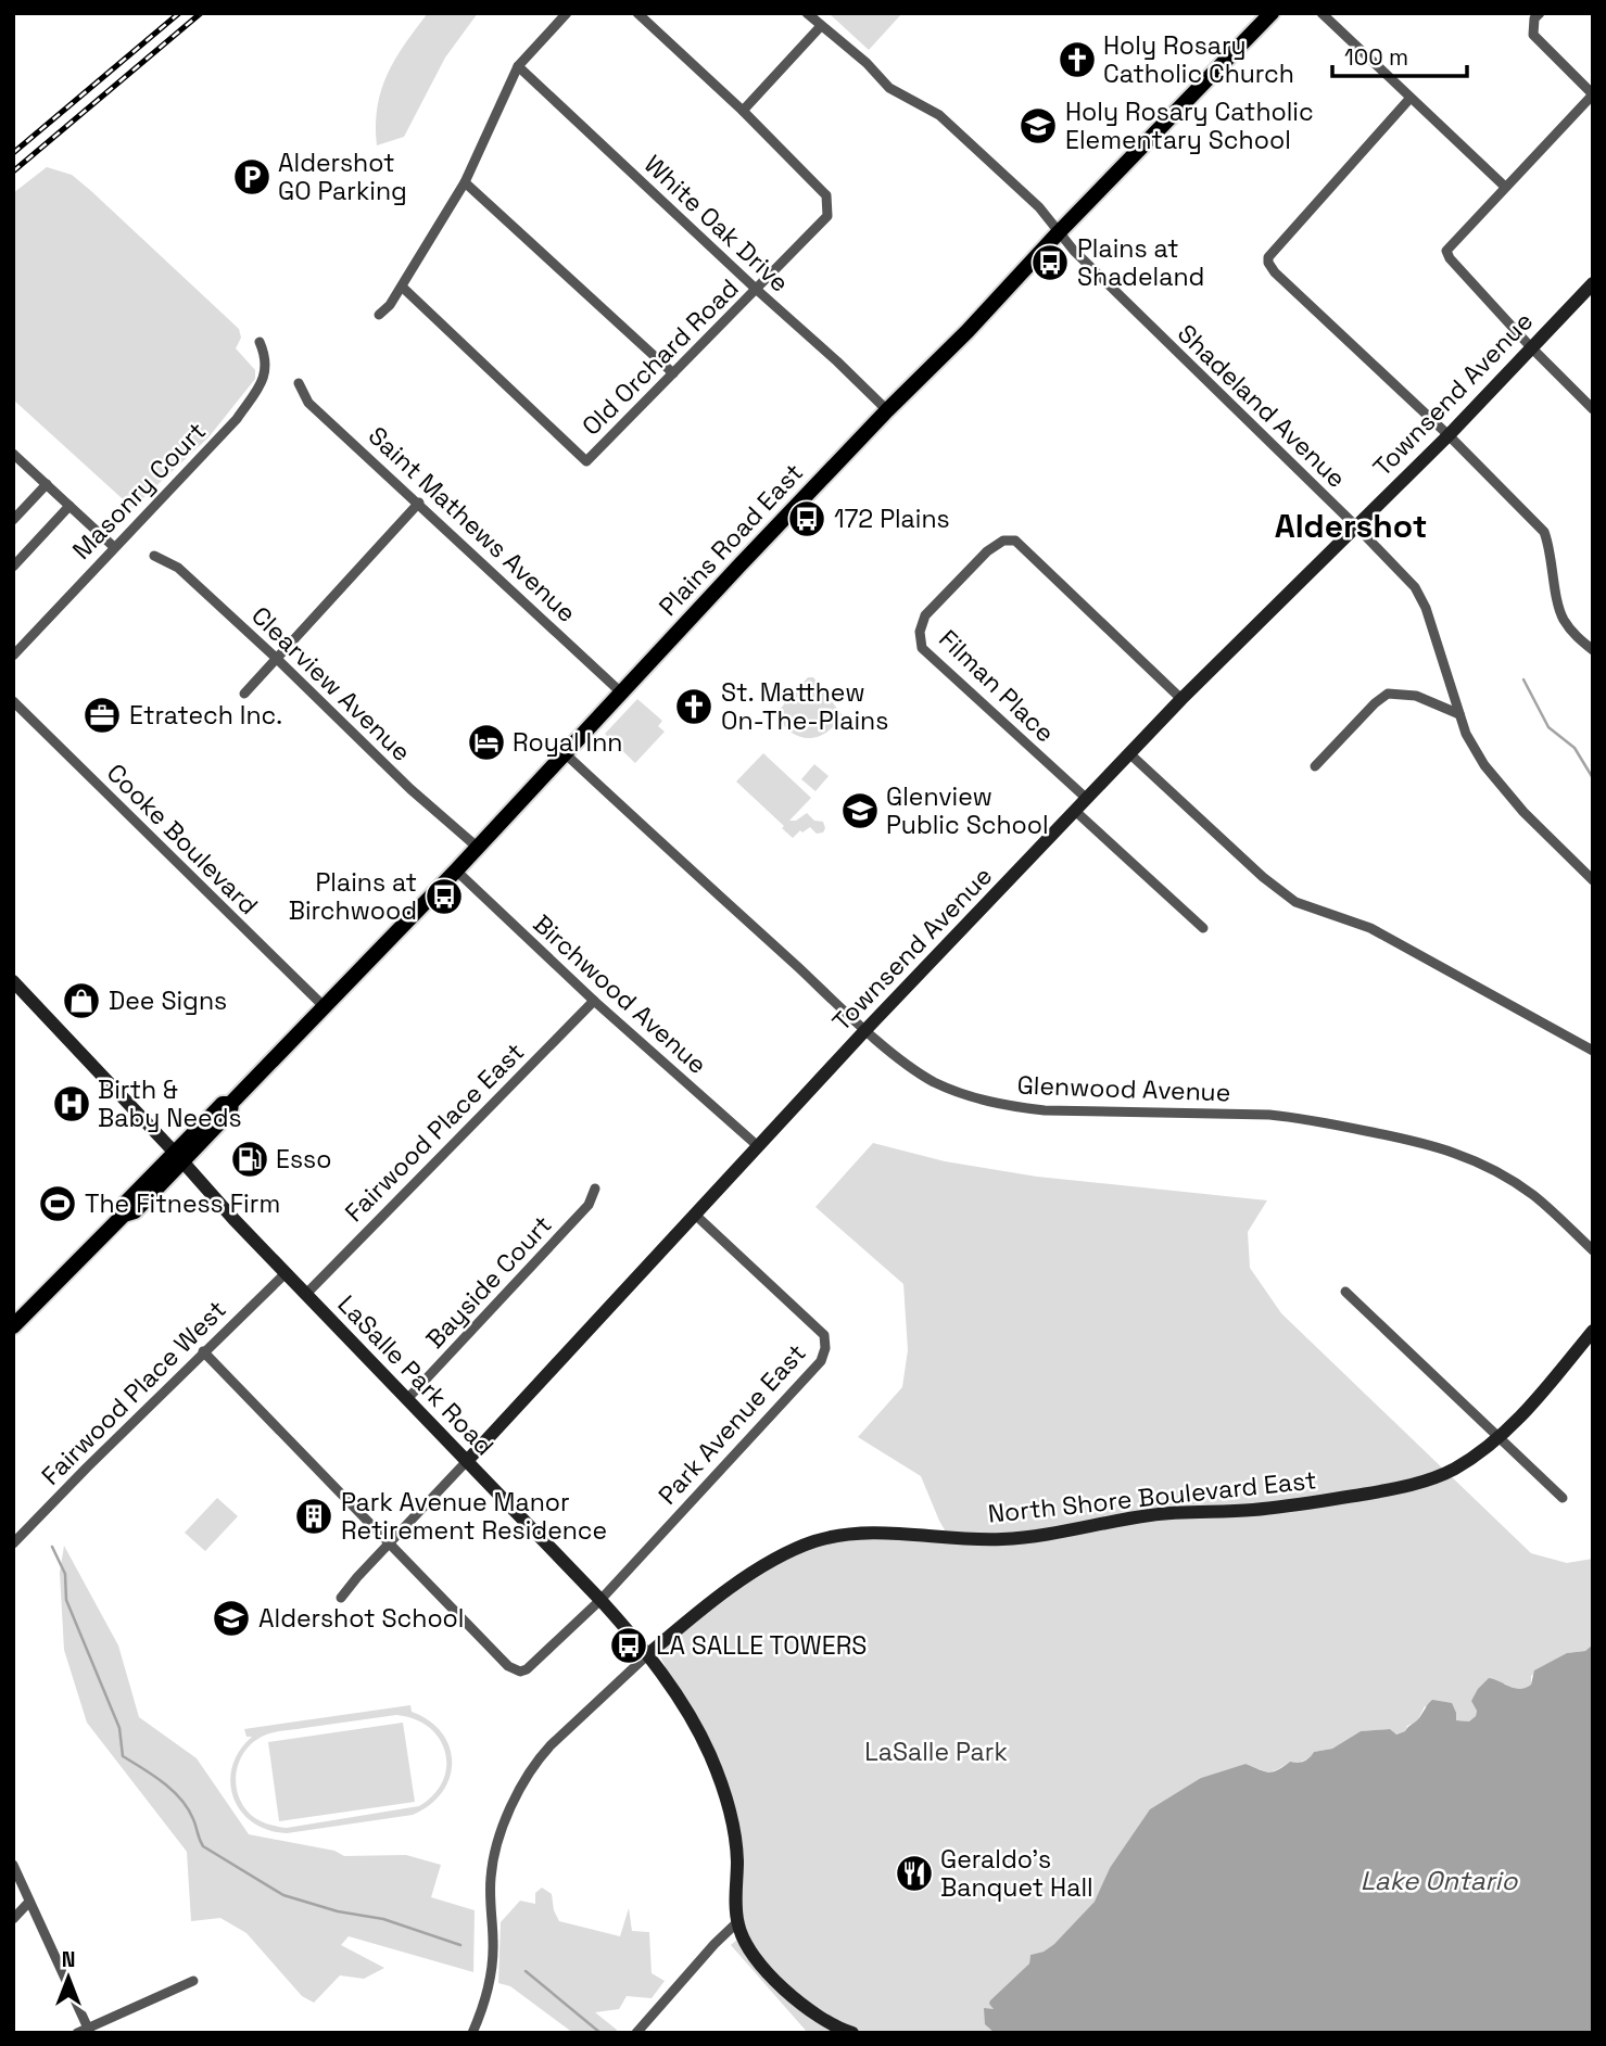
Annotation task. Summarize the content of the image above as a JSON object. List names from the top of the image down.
{
  "streets": {
    "main road": ["Plains Road East"],
    "street": [
      "White Oak Drive",
      "Old Orchard Road",
      "Townsend Avenue",
      "Shadeland Avenue",
      "Masonry Court",
      "Saint Mathews Avenue",
      "Clearview Avenue",
      "Filman Place",
      "Cooke Boulevard",
      "Birchwood Avenue",
      "Glenwood Avenue",
      "Fairwood Place East",
      "Bayside Court",
      "LaSalle Park Road",
      "Fairwood Place West",
      "Park Avenue East",
      "North Shore Boulevard East"
    ]
  },
  "crossings": [
    ["White Oak Drive", "Old Orchard Road"],
    ["White Oak Drive", "Plains Road East"],
    ["Townsend Avenue", "Shadeland Avenue"],
    ["Townsend Avenue", "Filman Place"],
    ["Townsend Avenue", "Birchwood Avenue"],
    ["Townsend Avenue", "Glenwood Avenue"],
    ["Townsend Avenue", "LaSalle Park Road"],
    ["Townsend Avenue", "Park Avenue East"],
    ["Shadeland Avenue", "Plains Road East"],
    ["Saint Mathews Avenue", "Plains Road East"],
    ["Plains Road East", "Clearview Avenue"],
    ["Plains Road East", "Cooke Boulevard"],
    ["Plains Road East", "Birchwood Avenue"],
    ["Plains Road East", "Glenwood Avenue"],
    ["Plains Road East", "LaSalle Park Road"],
    ["Birchwood Avenue", "Fairwood Place East"],
    ["Fairwood Place East", "LaSalle Park Road"],
    ["Bayside Court", "LaSalle Park Road"],
    ["LaSalle Park Road", "Fairwood Place West"],
    ["LaSalle Park Road", "Park Avenue East"],
    ["LaSalle Park Road", "North Shore Boulevard East"]
  ],
  "districts": ["Aldershot"],
  "water": ["Lake Ontario"],
  "parks": ["LaSalle Park"],
  "places": {
    "church": ["Holy Rosary Catholic Church", "St. Matthew On-The-Plains"],
    "school or university": ["Holy Rosary Catholic Elementary School", "Glenview Public School", "Aldershot School"],
    "parking": ["Aldershot GO Parking"],
    "bus stop": [
      "Plains at Shadeland",
      "172 Plains",
      "Plains at Birchwood",
      "LA SALLE TOWERS"
    ],
    "office": ["Etratech Inc."],
    "hotel": ["Royal Inn"],
    "shop": ["Dee Signs"],
    "hospital": ["Birth & Baby Needs"],
    "fuel station": ["Esso"],
    "sports": ["The Fitness Firm"],
    "building": ["Park Avenue Manor Retirement Residence"],
    "restaurant": ["Geraldo's Banquet Hall"]
  },
  "scale_bar": "100 m",
  "north": "top"
}
